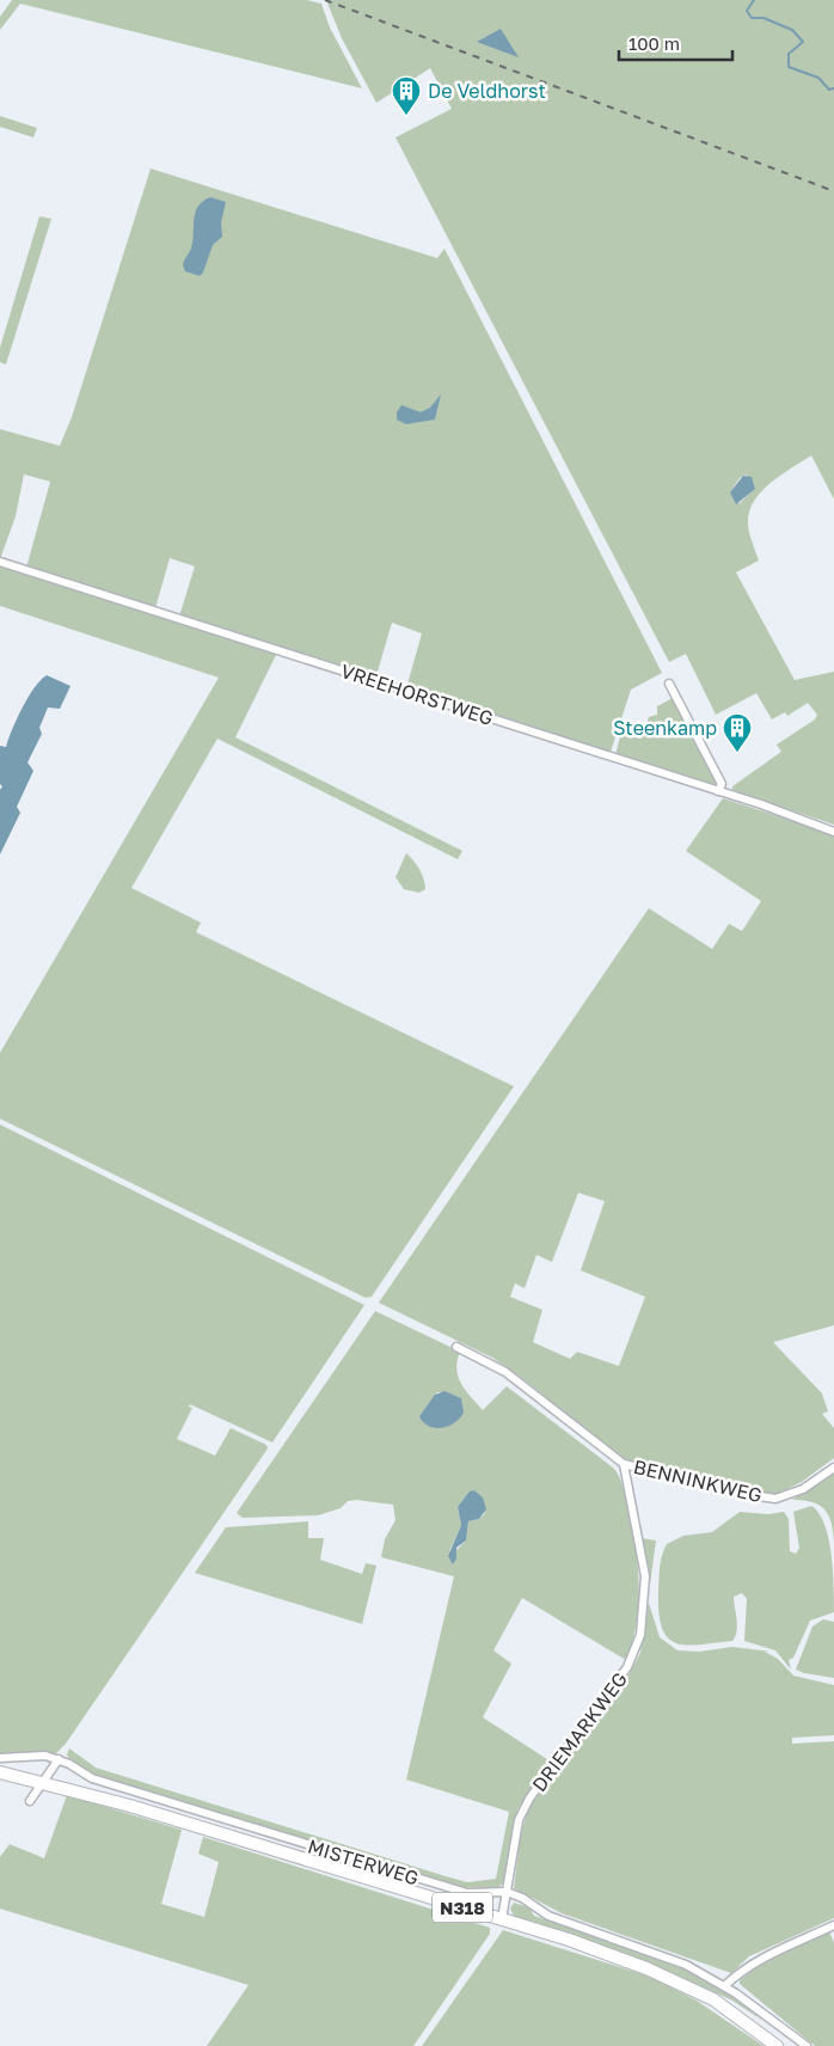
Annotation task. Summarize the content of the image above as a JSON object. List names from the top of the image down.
{
  "streets": {
    "main road": ["MISTERWEG", "N318"],
    "street": ["VREEHORSTWEG", "BENNINKWEG", "DRIEMARKWEG"]
  },
  "crossings": [
    ["BENNINKWEG", "DRIEMARKWEG"],
    ["DRIEMARKWEG", "MISTERWEG"]
  ],
  "places": {
    "building": ["De Veldhorst", "Steenkamp"]
  },
  "scale_bar": "100 m"
}
